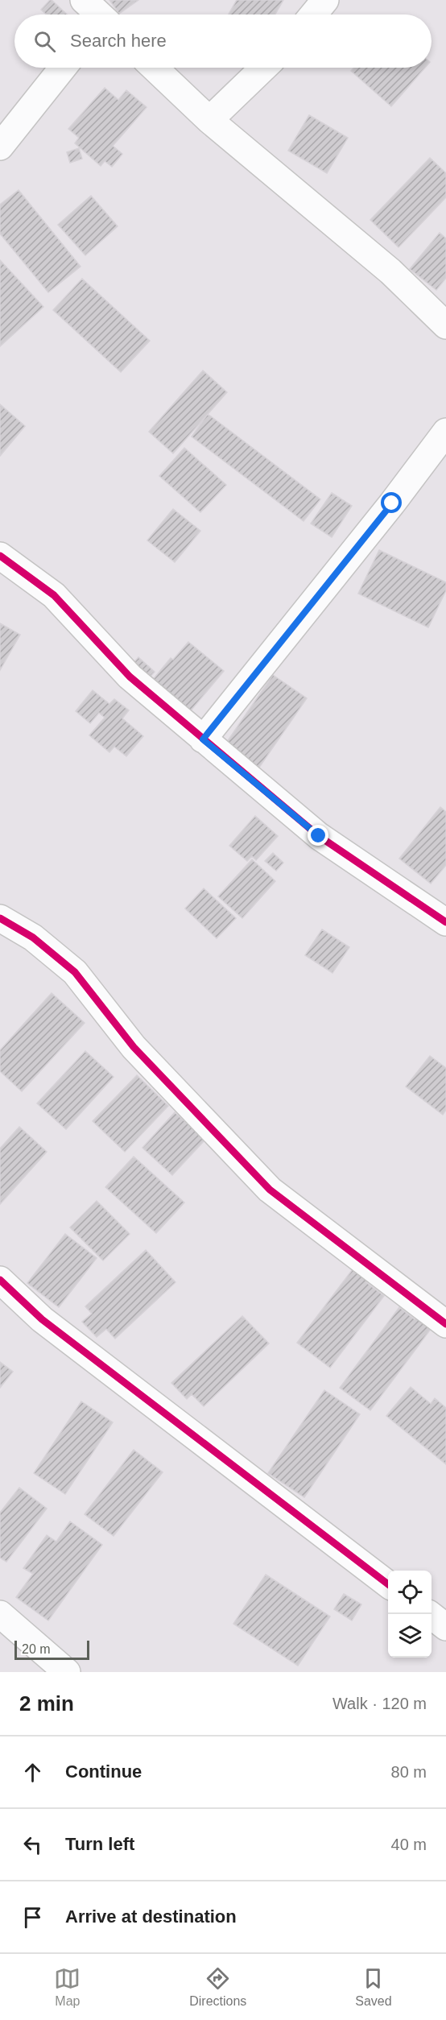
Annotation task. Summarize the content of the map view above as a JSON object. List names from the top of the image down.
{
  "scale_bar": "20 m",
  "page": {
    "search": "Search here",
    "scale": "20 m",
    "heading": ["2 min", "Walk · 120 m"],
    "list": [
      ["Continue", "80 m"],
      ["Turn left", "40 m"],
      "Arrive at destination"
    ],
    "nav": ["Map", "Directions", "Saved"]
  }
}
